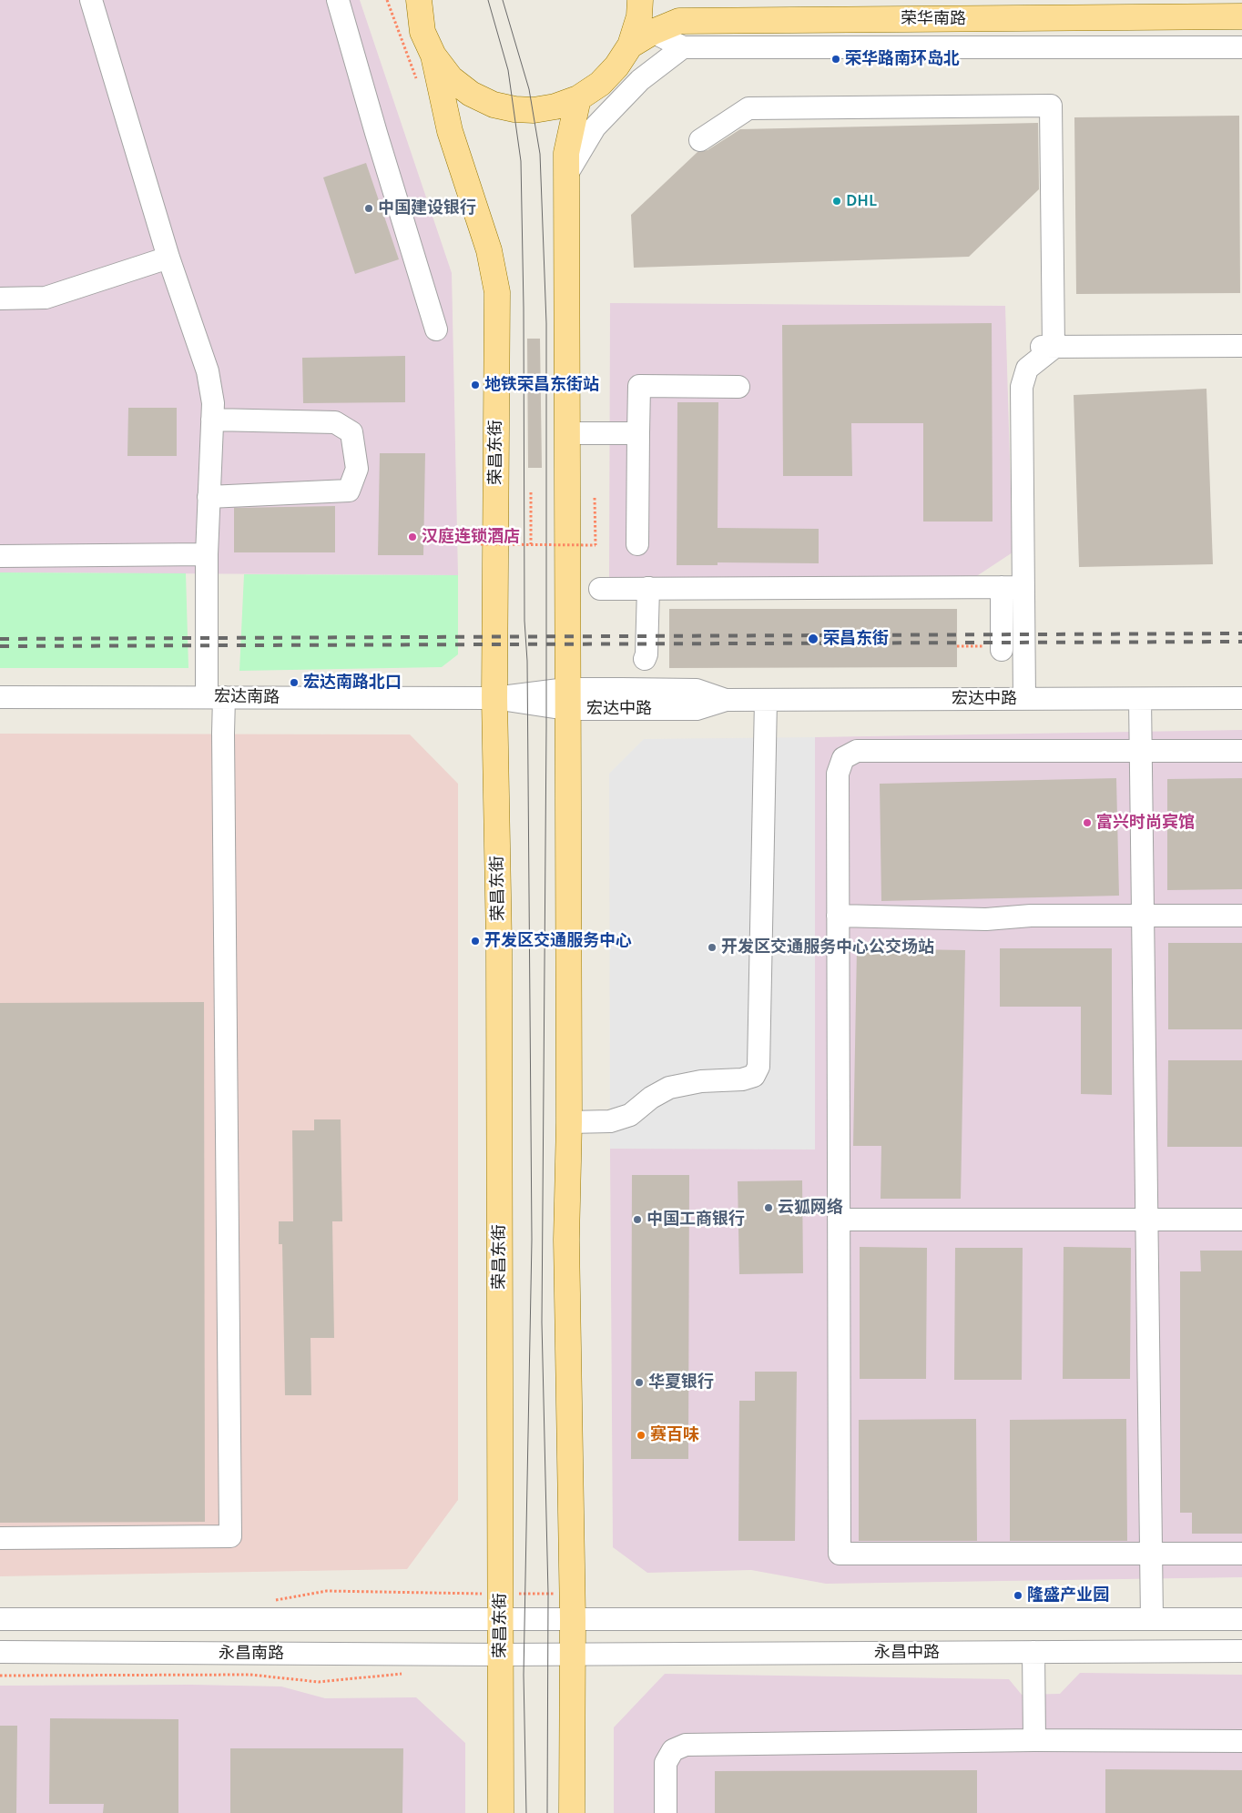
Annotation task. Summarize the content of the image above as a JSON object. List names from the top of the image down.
{
  "streets": {
    "main road": ["荣华南路", "荣昌东街"],
    "street": [
      "宏达南路",
      "宏达中路",
      "永昌中路",
      "永昌南路"
    ]
  },
  "crossings": [
    ["荣昌东街", "宏达南路"],
    ["荣昌东街", "永昌中路"],
    ["荣昌东街", "永昌南路"],
    ["宏达南路", "宏达中路"],
    ["永昌中路", "永昌南路"]
  ],
  "places": [
    "荣华路南环岛北",
    "DHL",
    "中国建设银行",
    "地铁荣昌东街站",
    "汉庭连锁酒店",
    "荣昌东街",
    "宏达南路北口",
    "富兴时尚宾馆",
    "开发区交通服务中心",
    "开发区交通服务中心公交场站",
    "云狐网络",
    "中国工商银行",
    "华夏银行",
    "赛百味",
    "隆盛产业园"
  ]
}
